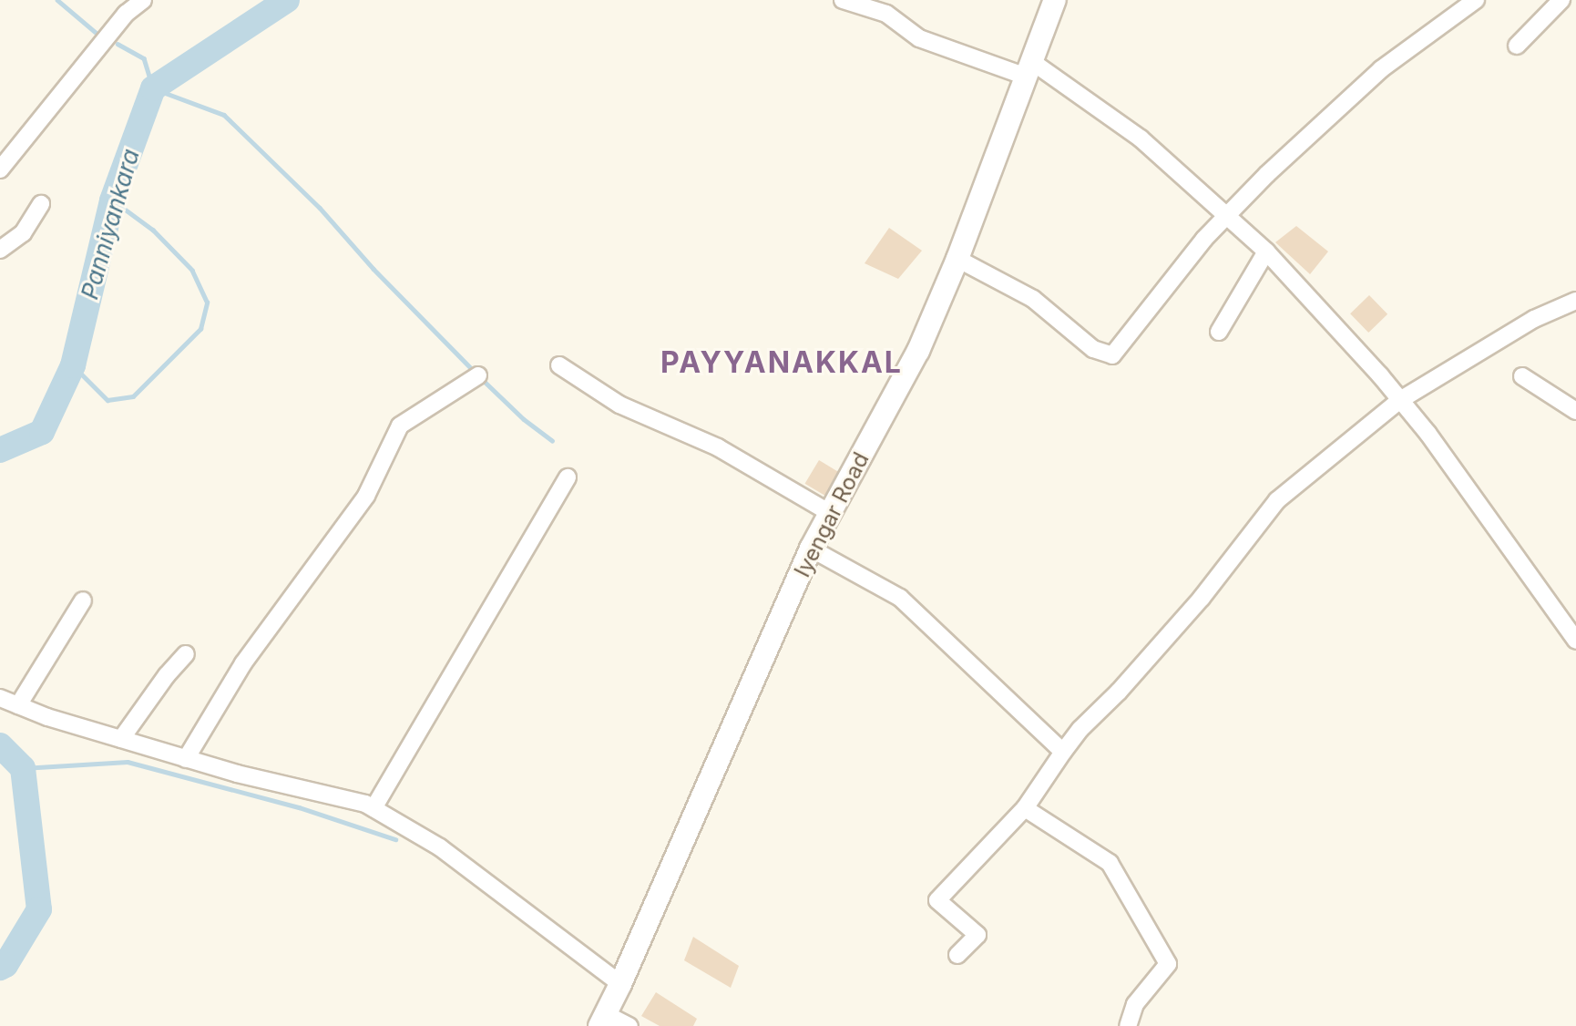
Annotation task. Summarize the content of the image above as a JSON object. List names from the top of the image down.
{
  "streets": {
    "main road": ["Iyengar Road"]
  },
  "districts": ["PAYYANAKKAL"],
  "water": ["Panniyankara"]
}
